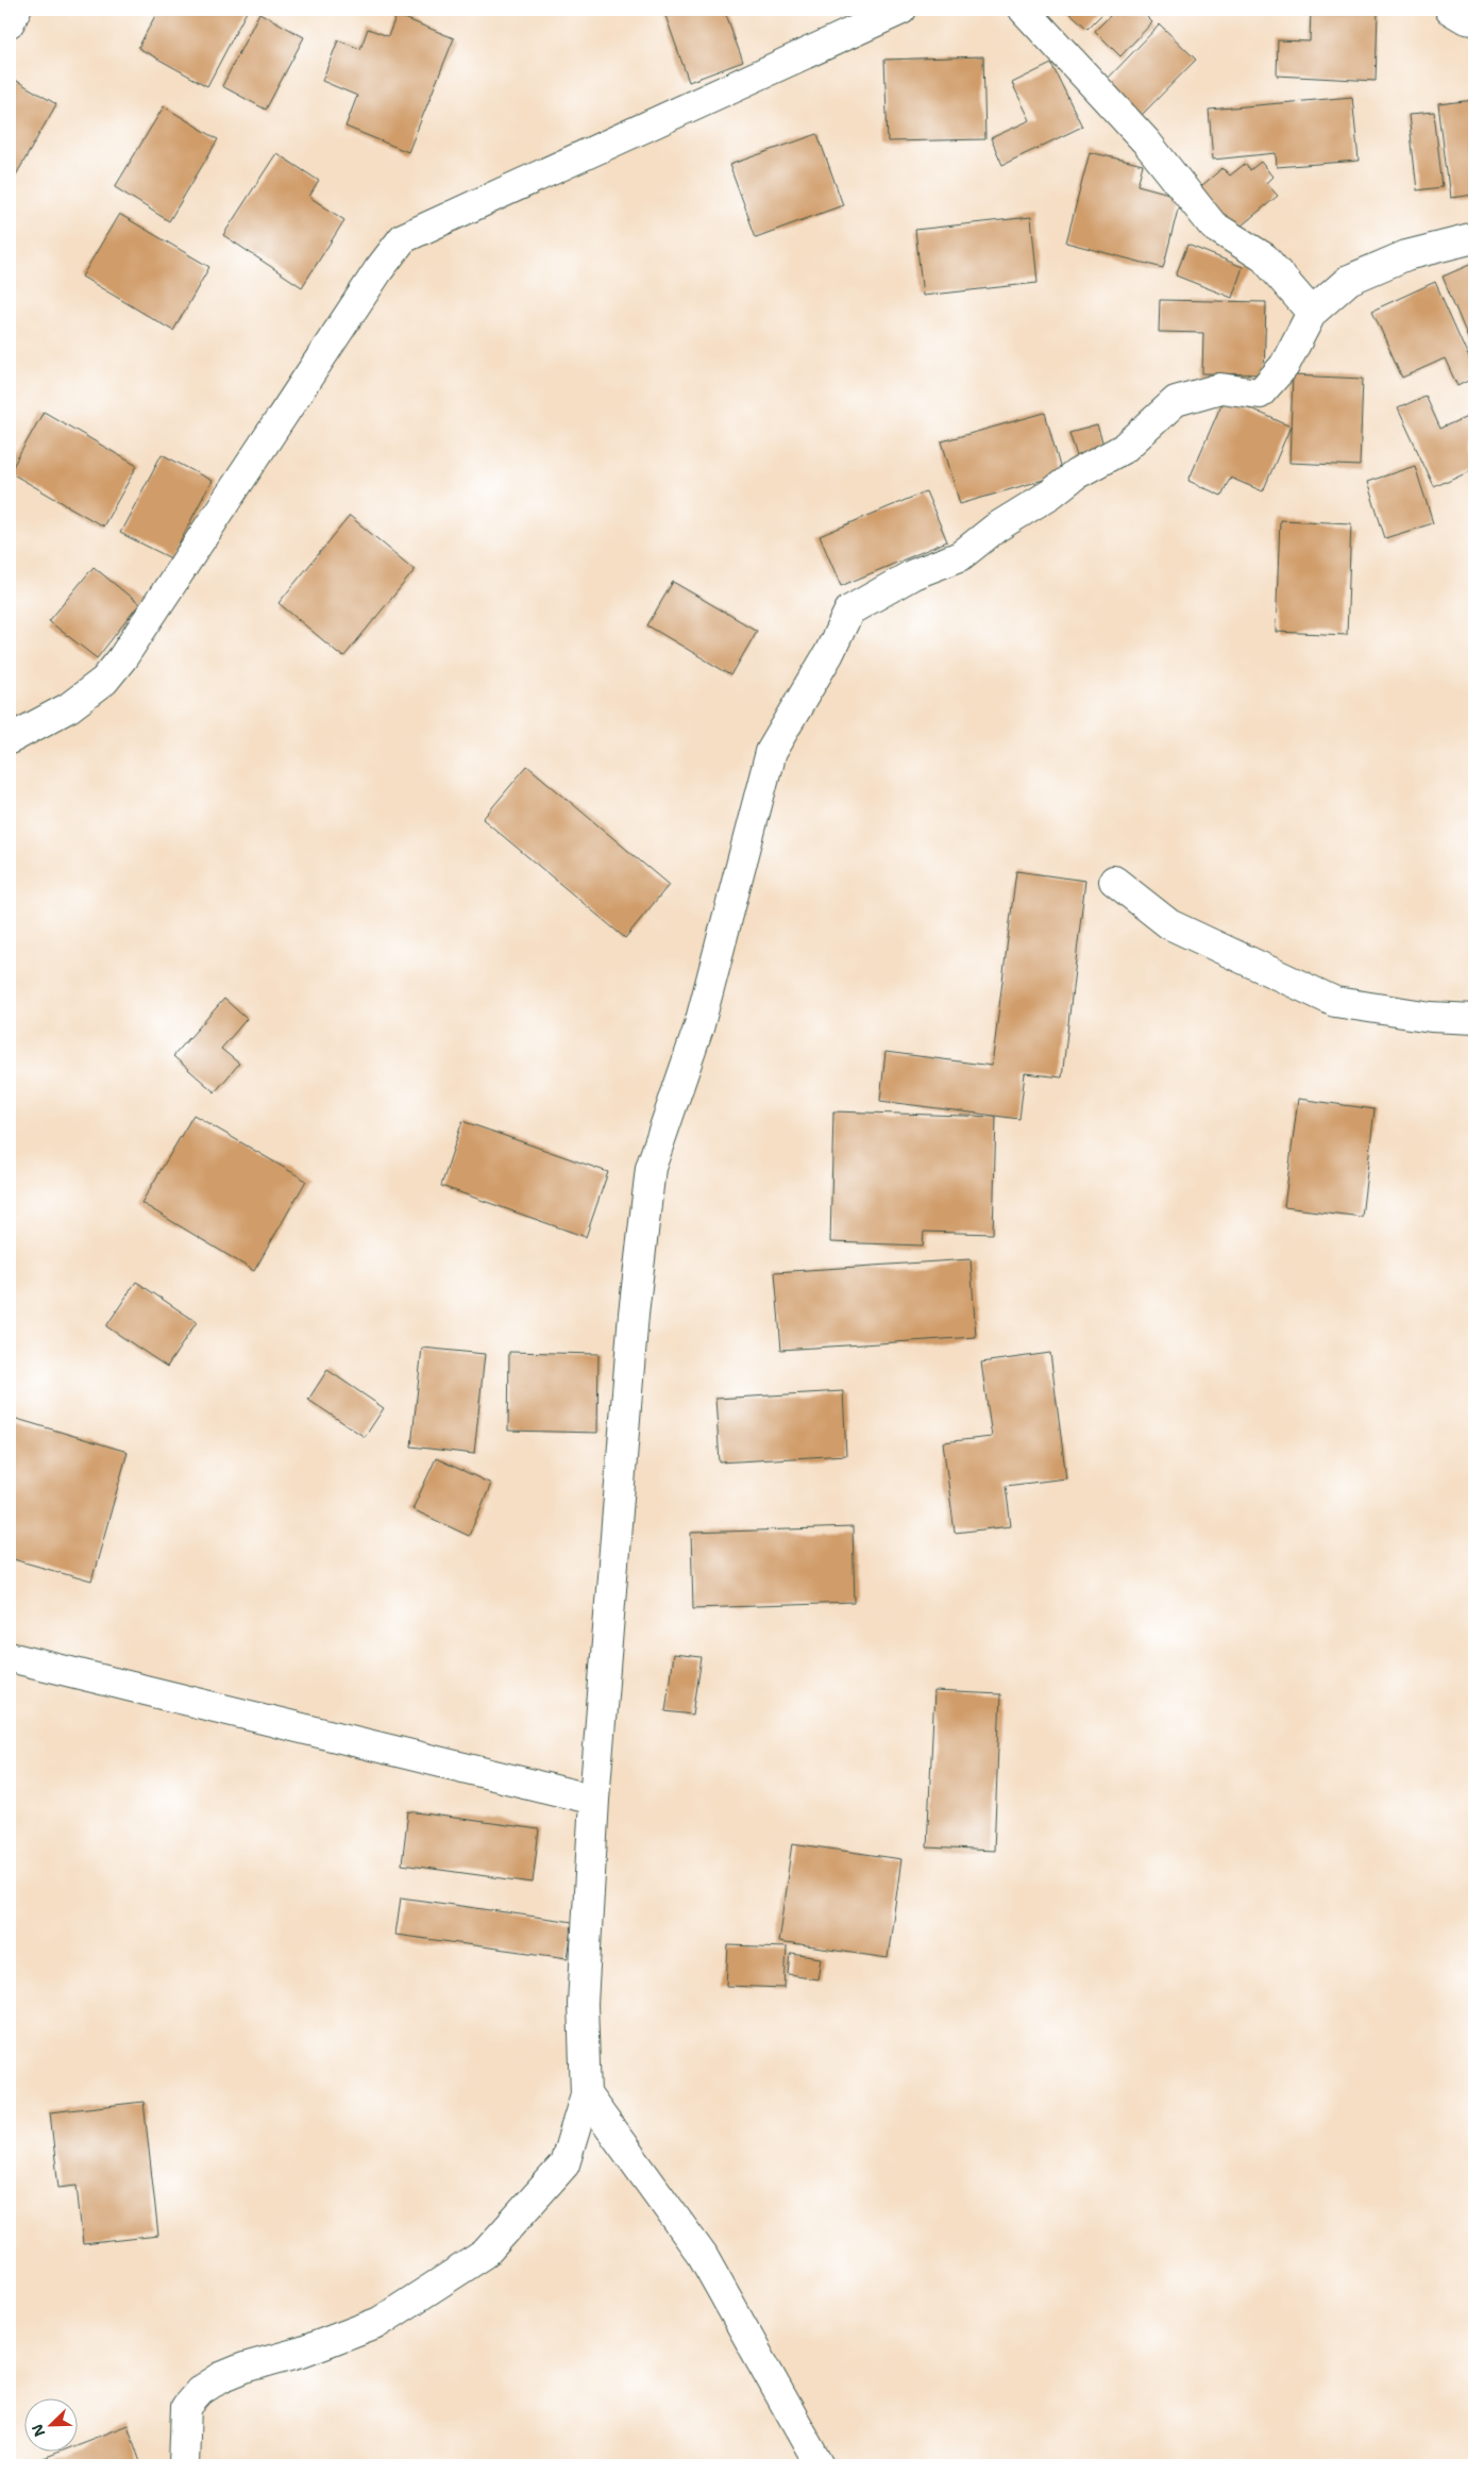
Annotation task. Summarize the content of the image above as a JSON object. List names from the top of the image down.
{
  "north": "bottom left"
}
